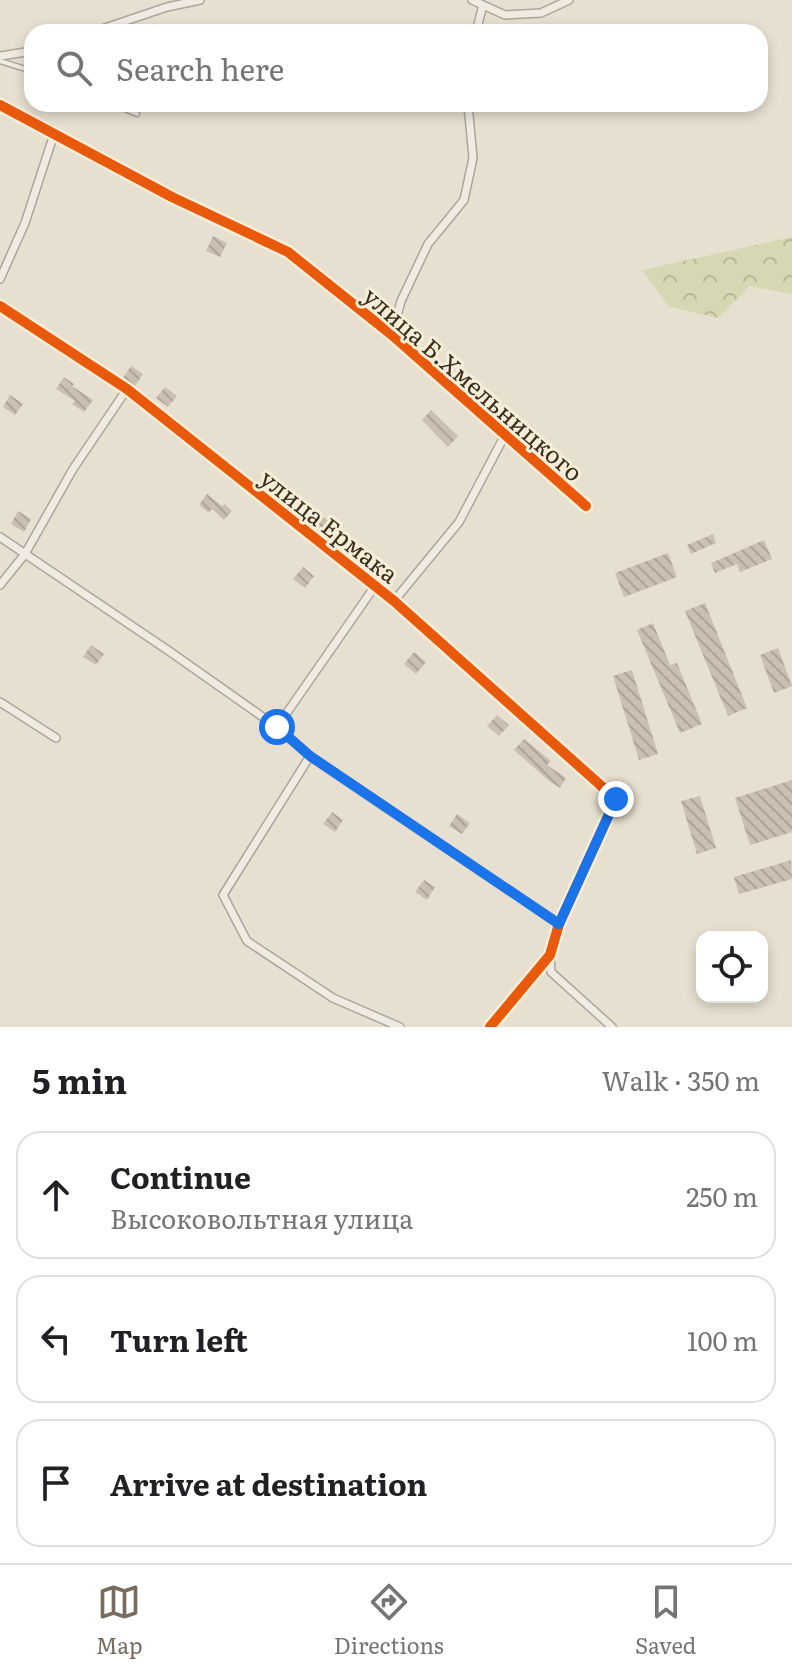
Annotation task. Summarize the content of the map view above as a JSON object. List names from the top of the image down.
{
  "streets": {
    "street": ["улица Б.Хмельницкого", "улица Ермака"]
  },
  "page": {
    "search": "Search here",
    "heading": ["5 min", "Walk · 350 m"],
    "list": [
      ["Continue", "Высоковольтная улица", "250 m"],
      ["Turn left", "100 m"],
      "Arrive at destination"
    ],
    "nav": ["Map", "Directions", "Saved"]
  }
}
